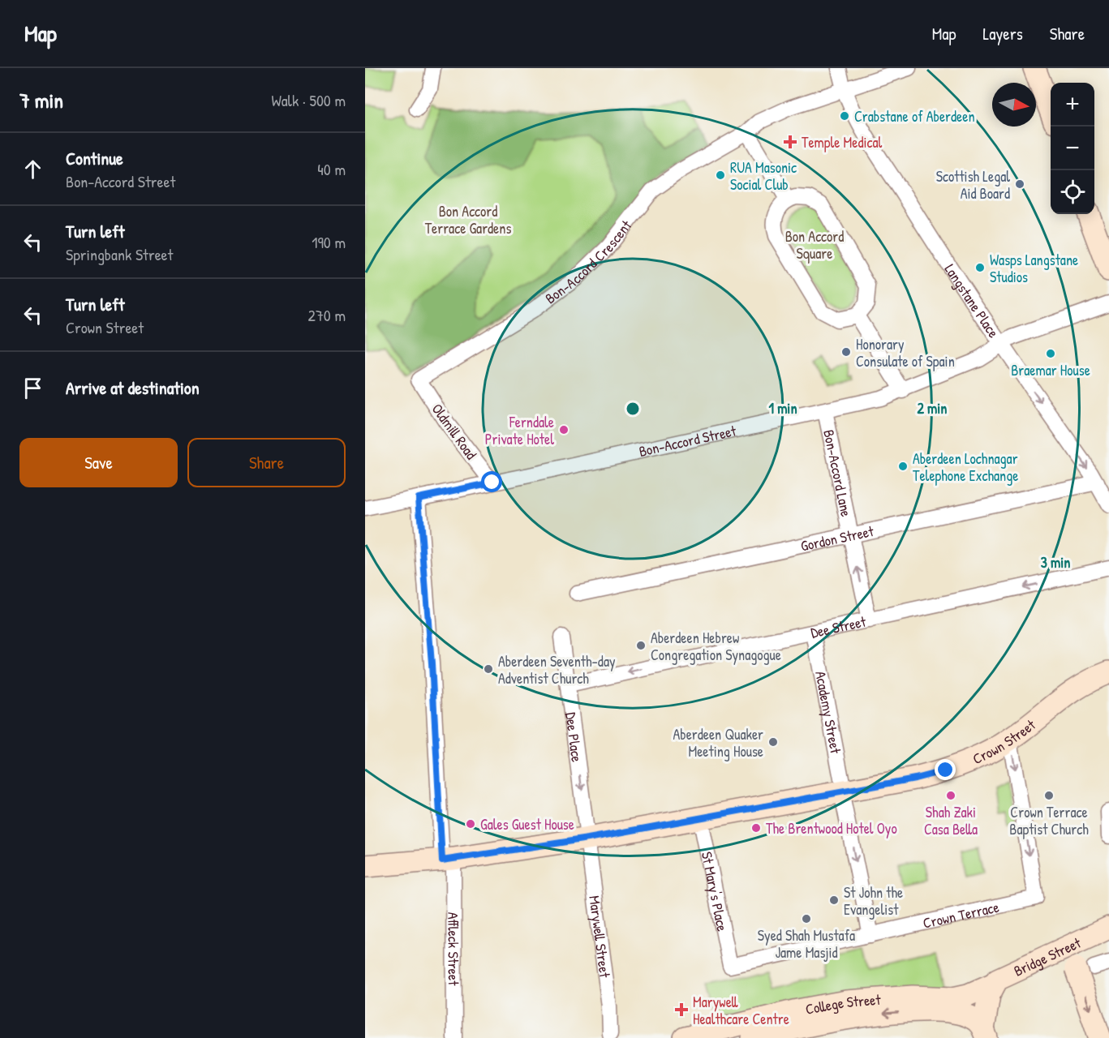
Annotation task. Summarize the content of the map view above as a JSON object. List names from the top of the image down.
{
  "streets": {
    "street": [
      "Bon-Accord Crescent",
      "Langstane Place",
      "Oldmill Road",
      "Bon-Accord Street",
      "Bon-Accord Lane",
      "Gordon Street",
      "Dee Street",
      "Academy Street",
      "Dee Place",
      "Crown Street",
      "St Mary's Place",
      "Crown Terrace",
      "Marywell Street",
      "Affleck Street",
      "Bridge Street",
      "College Street"
    ]
  },
  "crossings": [
    ["Bon-Accord Crescent", "Langstane Place"],
    ["Bon-Accord Crescent", "Oldmill Road"],
    ["Langstane Place", "Bon-Accord Street"],
    ["Langstane Place", "Gordon Street"],
    ["Oldmill Road", "Bon-Accord Street"],
    ["Bon-Accord Street", "Bon-Accord Lane"],
    ["Bon-Accord Street", "Affleck Street"],
    ["Bon-Accord Lane", "Gordon Street"],
    ["Bon-Accord Lane", "Dee Street"],
    ["Dee Street", "Academy Street"],
    ["Dee Street", "Dee Place"],
    ["Academy Street", "Crown Street"],
    ["Academy Street", "Crown Terrace"],
    ["Dee Place", "Crown Street"],
    ["Dee Place", "Marywell Street"],
    ["Crown Street", "St Mary's Place"],
    ["Crown Street", "Crown Terrace"],
    ["Crown Street", "Marywell Street"],
    ["Crown Street", "Affleck Street"],
    ["St Mary's Place", "Crown Terrace"],
    ["Bridge Street", "College Street"]
  ],
  "one_way": [
    "Bon-Accord Lane",
    "Dee Street",
    "Academy Street",
    "Dee Place"
  ],
  "parks": ["Bon Accord Terrace Gardens", "Bon Accord Square"],
  "places": {
    "other": [
      "Crabstane of Aberdeen",
      "RUA Masonic Social Club",
      "Scottish Legal Aid Board",
      "Wasps Langstane Studios",
      "Honorary Consulate of Spain",
      "Braemar House",
      "Ferndale Private Hotel",
      "Aberdeen Lochnagar Telephone Exchange",
      "Aberdeen Hebrew Congregation Synagogue",
      "Aberdeen Seventh-day Adventist Church",
      "Aberdeen Quaker Meeting House",
      "Shah Zaki Casa Bella",
      "Crown Terrace Baptist Church",
      "Gales Guest House",
      "The Brentwood Hotel Oyo",
      "St John the Evangelist",
      "Syed Shah Mustafa Jame Masjid"
    ],
    "health": ["Temple Medical", "Marywell Healthcare Centre"]
  },
  "north": "right",
  "page": {
    "header": "Map",
    "nav": ["Map", "Layers", "Share"],
    "heading": ["7 min", "Walk · 500 m"],
    "map_buttons": ["+", "−"],
    "list": [
      ["Continue", "Bon-Accord Street", "40 m"],
      ["Turn left", "Springbank Street", "190 m"],
      ["Turn left", "Crown Street", "270 m"],
      "Arrive at destination"
    ],
    "buttons": ["Save", "Share"]
  },
  "rings": ["1 min", "2 min", "3 min"]
}
